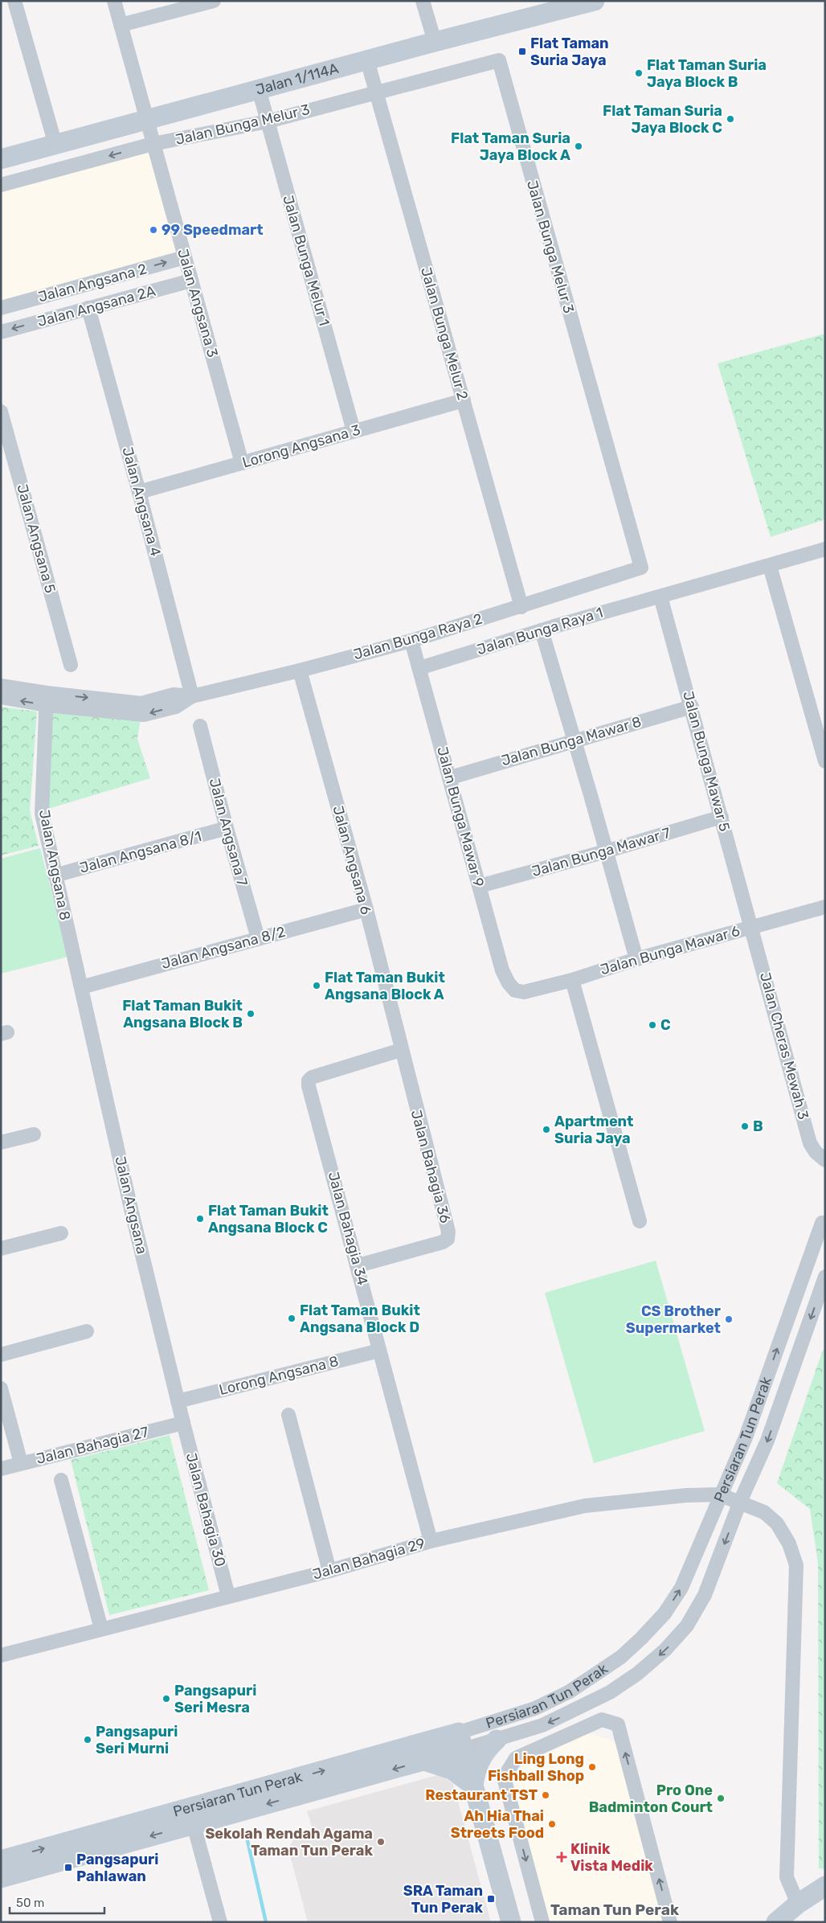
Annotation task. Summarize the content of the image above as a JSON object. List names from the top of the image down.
{
  "streets": {
    "street": [
      "Jalan 1/114A",
      "Jalan Bunga Melur 3",
      "Jalan Bunga Melur 1",
      "Jalan Angsana 2",
      "Jalan Angsana 3",
      "Jalan Angsana 2A",
      "Jalan Bunga Melur 2",
      "Lorong Angsana 3",
      "Jalan Angsana 4",
      "Jalan Angsana 5",
      "Jalan Bunga Raya 1",
      "Jalan Bunga Raya 2",
      "Jalan Bunga Mawar 8",
      "Jalan Bunga Mawar 5",
      "Jalan Bunga Mawar 9",
      "Jalan Angsana 7",
      "Jalan Angsana 8/1",
      "Jalan Bunga Mawar 7",
      "Jalan Angsana 6",
      "Jalan Angsana 8",
      "Jalan Angsana 8/2",
      "Jalan Bunga Mawar 6",
      "Jalan Cheras Mewah 3",
      "Jalan Bahagia 36",
      "Jalan Angsana",
      "Jalan Bahagia 34",
      "Lorong Angsana 8",
      "Persiaran Tun Perak",
      "Jalan Bahagia 27",
      "Jalan Bahagia 30",
      "Jalan Bahagia 29"
    ]
  },
  "crossings": [
    ["Jalan 1/114A", "Jalan Bunga Melur 1"],
    ["Jalan 1/114A", "Jalan Angsana 3"],
    ["Jalan 1/114A", "Jalan Bunga Melur 2"],
    ["Jalan Bunga Melur 3", "Jalan Bunga Melur 1"],
    ["Jalan Bunga Melur 3", "Jalan Angsana 3"],
    ["Jalan Bunga Melur 3", "Jalan Bunga Melur 2"],
    ["Jalan Bunga Melur 3", "Jalan Bunga Raya 2"],
    ["Jalan Bunga Melur 1", "Lorong Angsana 3"],
    ["Jalan Angsana 2", "Jalan Angsana 3"],
    ["Jalan Angsana 3", "Jalan Angsana 2A"],
    ["Jalan Angsana 3", "Lorong Angsana 3"],
    ["Jalan Angsana 2A", "Jalan Angsana 4"],
    ["Jalan Bunga Melur 2", "Lorong Angsana 3"],
    ["Jalan Bunga Melur 2", "Jalan Bunga Raya 2"],
    ["Lorong Angsana 3", "Jalan Angsana 4"],
    ["Jalan Angsana 4", "Jalan Bunga Raya 2"],
    ["Jalan Bunga Raya 1", "Jalan Bunga Mawar 5"],
    ["Jalan Bunga Raya 1", "Jalan Bunga Mawar 9"],
    ["Jalan Bunga Raya 2", "Jalan Bunga Mawar 9"],
    ["Jalan Bunga Raya 2", "Jalan Angsana 6"],
    ["Jalan Bunga Raya 2", "Jalan Angsana 8"],
    ["Jalan Bunga Mawar 8", "Jalan Bunga Mawar 5"],
    ["Jalan Bunga Mawar 8", "Jalan Bunga Mawar 9"],
    ["Jalan Bunga Mawar 5", "Jalan Bunga Mawar 7"],
    ["Jalan Bunga Mawar 5", "Jalan Bunga Mawar 6"],
    ["Jalan Bunga Mawar 5", "Jalan Cheras Mewah 3"],
    ["Jalan Bunga Mawar 9", "Jalan Bunga Mawar 7"],
    ["Jalan Bunga Mawar 9", "Jalan Bunga Mawar 6"],
    ["Jalan Angsana 7", "Jalan Angsana 8/1"],
    ["Jalan Angsana 7", "Jalan Angsana 8/2"],
    ["Jalan Angsana 8/1", "Jalan Angsana 8"],
    ["Jalan Angsana 6", "Jalan Angsana 8/2"],
    ["Jalan Angsana 6", "Jalan Bahagia 36"],
    ["Jalan Angsana 6", "Jalan Bahagia 34"],
    ["Jalan Angsana 8", "Jalan Angsana 8/2"],
    ["Jalan Angsana 8", "Jalan Angsana"],
    ["Jalan Angsana 8/2", "Jalan Angsana"],
    ["Jalan Bunga Mawar 6", "Jalan Cheras Mewah 3"],
    ["Jalan Bahagia 36", "Jalan Bahagia 34"],
    ["Jalan Angsana", "Lorong Angsana 8"],
    ["Jalan Angsana", "Jalan Bahagia 27"],
    ["Jalan Angsana", "Jalan Bahagia 30"],
    ["Jalan Bahagia 34", "Lorong Angsana 8"],
    ["Jalan Bahagia 34", "Jalan Bahagia 29"],
    ["Persiaran Tun Perak", "Jalan Bahagia 29"],
    ["Jalan Bahagia 27", "Jalan Bahagia 30"],
    ["Jalan Bahagia 30", "Jalan Bahagia 29"]
  ],
  "one_way": ["Jalan Angsana 2", "Jalan Angsana 2A"],
  "districts": ["Taman Tun Perak"],
  "places": {
    "transit": ["Flat Taman Suria Jaya", "Pangsapuri Pahlawan", "SRA Taman Tun Perak"],
    "other": [
      "Flat Taman Suria Jaya Block B",
      "Flat Taman Suria Jaya Block C",
      "Flat Taman Suria Jaya Block A",
      "99 Speedmart",
      "Flat Taman Bukit Angsana Block A",
      "Flat Taman Bukit Angsana Block B",
      "C",
      "B",
      "Apartment Suria Jaya",
      "Flat Taman Bukit Angsana Block C",
      "Flat Taman Bukit Angsana Block D",
      "CS Brother Supermarket",
      "Pangsapuri Seri Mesra",
      "Pangsapuri Seri Murni",
      "Ling Long Fishball Shop",
      "Restaurant TST",
      "Pro One Badminton Court",
      "Ah Hia Thai Streets Food",
      "Sekolah Rendah Agama Taman Tun Perak"
    ],
    "health": ["Klinik Vista Medik"]
  },
  "scale_bar": "50 m"
}
